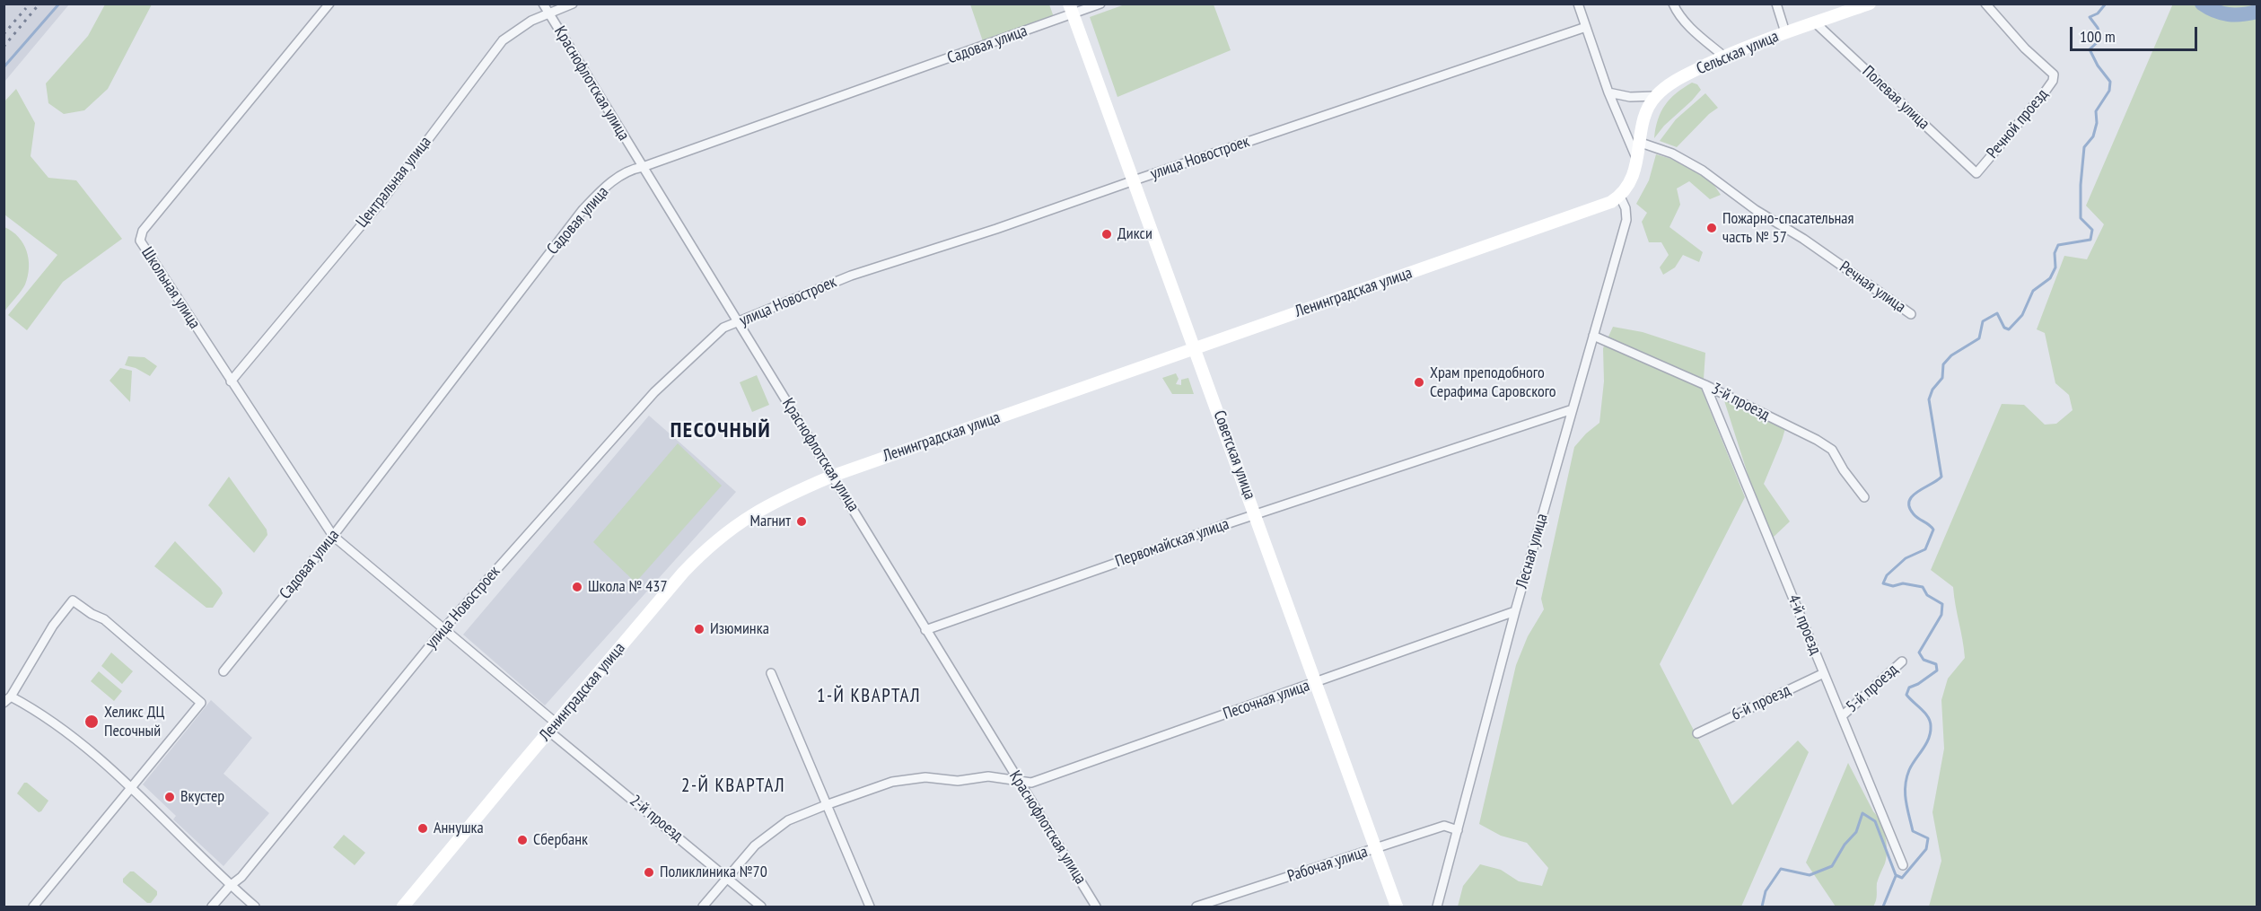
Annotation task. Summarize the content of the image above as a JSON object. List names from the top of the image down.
{
  "streets": {
    "main road": ["Сельская улица", "Ленинградская улица", "Советская улица"],
    "street": [
      "Садовая улица",
      "Краснофлотская улица",
      "Полевая улица",
      "Речной проезд",
      "улица Новостроек",
      "Центральная улица",
      "Речная улица",
      "Школьная улица",
      "3-й проезд",
      "Первомайская улица",
      "Лесная улица",
      "4-й проезд",
      "5-й проезд",
      "Песочная улица",
      "6-й проезд",
      "2-й проезд",
      "Рабочая улица"
    ]
  },
  "crossings": [
    ["Садовая улица", "Краснофлотская улица"],
    ["Садовая улица", "Школьная улица"],
    ["Садовая улица", "Советская улица"],
    ["Сельская улица", "Полевая улица"],
    ["Краснофлотская улица", "улица Новостроек"],
    ["Краснофлотская улица", "Центральная улица"],
    ["Краснофлотская улица", "Ленинградская улица"],
    ["Краснофлотская улица", "Первомайская улица"],
    ["Краснофлотская улица", "Песочная улица"],
    ["Полевая улица", "Речной проезд"],
    ["улица Новостроек", "Школьная улица"],
    ["улица Новостроек", "Советская улица"],
    ["улица Новостроек", "2-й проезд"],
    ["Центральная улица", "Школьная улица"],
    ["Школьная улица", "2-й проезд"],
    ["Ленинградская улица", "Советская улица"],
    ["Ленинградская улица", "Лесная улица"],
    ["Ленинградская улица", "2-й проезд"],
    ["3-й проезд", "Лесная улица"],
    ["3-й проезд", "4-й проезд"],
    ["Советская улица", "Первомайская улица"],
    ["Советская улица", "Песочная улица"],
    ["Советская улица", "Рабочая улица"],
    ["Первомайская улица", "Лесная улица"],
    ["Лесная улица", "Песочная улица"],
    ["Лесная улица", "Рабочая улица"],
    ["4-й проезд", "5-й проезд"],
    ["4-й проезд", "6-й проезд"],
    ["Песочная улица", "2-й проезд"]
  ],
  "districts": ["ПЕСОЧНЫЙ", "1-Й КВАРТАЛ", "2-Й КВАРТАЛ"],
  "places": [
    "Пожарно-спасательная часть № 57",
    "Дикси",
    "Храм преподобного Серафима Саровского",
    "Магнит",
    "Школа № 437",
    "Изюминка",
    "Хеликс ДЦ Песочный",
    "Вкустер",
    "Аннушка",
    "Сбербанк",
    "Поликлиника №70"
  ],
  "scale_bar": "100 m"
}
